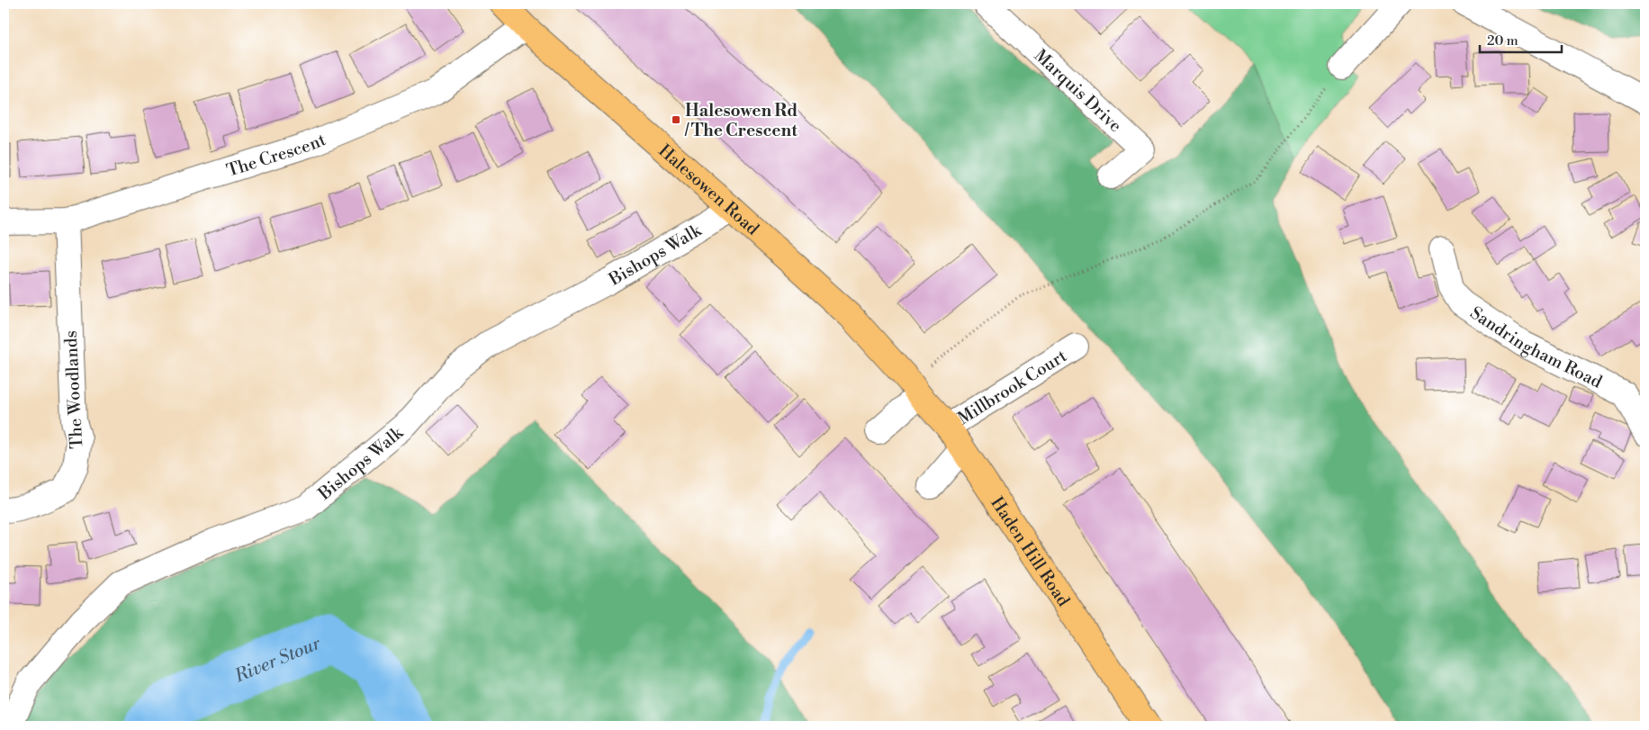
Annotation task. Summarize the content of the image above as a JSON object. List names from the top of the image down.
{
  "streets": {
    "main road": ["Halesowen Road", "Haden Hill Road"],
    "street": [
      "Marquis Drive",
      "The Crescent",
      "Bishops Walk",
      "Sandringham Road",
      "Millbrook Court",
      "The Woodlands"
    ]
  },
  "crossings": [
    ["The Crescent", "Halesowen Road"],
    ["The Crescent", "The Woodlands"],
    ["Halesowen Road", "Bishops Walk"],
    ["Halesowen Road", "Haden Hill Road"],
    ["Millbrook Court", "Haden Hill Road"]
  ],
  "water": ["River Stour"],
  "places": {
    "transit": ["Halesowen Rd / The Crescent"]
  },
  "scale_bar": "20 m"
}
